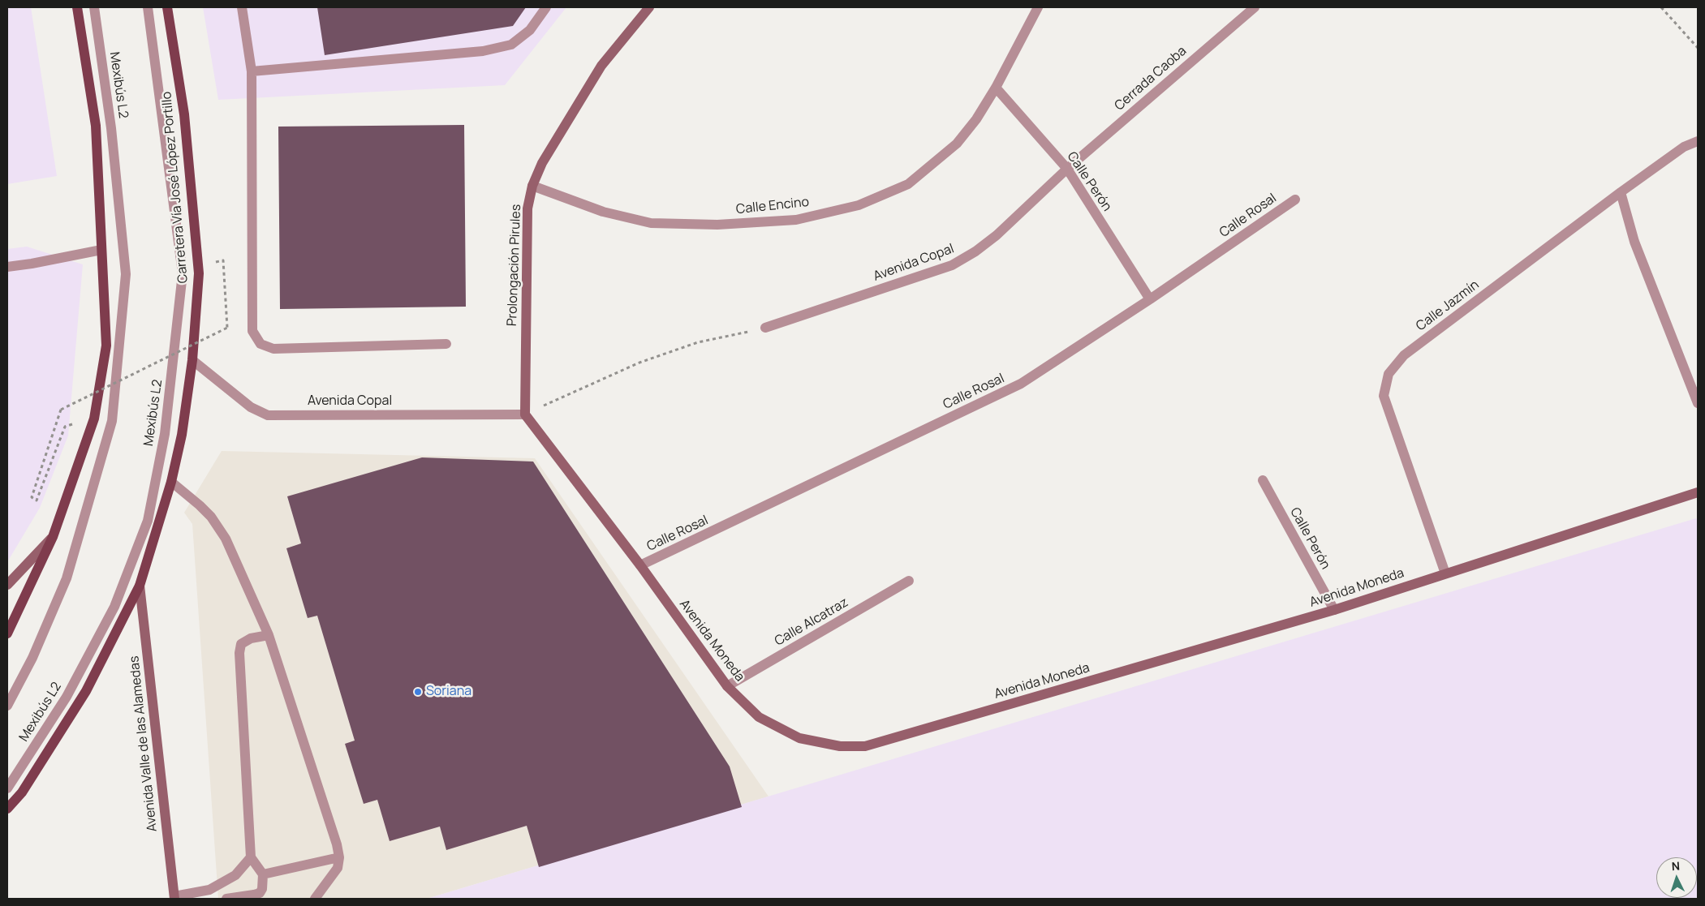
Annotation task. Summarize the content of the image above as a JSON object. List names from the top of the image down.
{
  "streets": {
    "main road": [
      "Carretera Vía José López Portillo",
      "Prolongación Pirules",
      "Avenida Moneda",
      "Avenida Valle de las Alamedas"
    ],
    "street": [
      "Cerrada Caoba",
      "Mexibús L2",
      "Calle Perón",
      "Calle Encino",
      "Calle Rosal",
      "Avenida Copal",
      "Calle Jazmín",
      "Calle Alcatraz"
    ]
  },
  "crossings": [
    ["Cerrada Caoba", "Calle Perón"],
    ["Cerrada Caoba", "Avenida Copal"],
    ["Calle Perón", "Calle Encino"],
    ["Calle Perón", "Calle Rosal"],
    ["Calle Perón", "Avenida Copal"],
    ["Calle Perón", "Avenida Moneda"],
    ["Carretera Vía José López Portillo", "Avenida Copal"],
    ["Carretera Vía José López Portillo", "Avenida Valle de las Alamedas"],
    ["Calle Encino", "Prolongación Pirules"],
    ["Calle Rosal", "Avenida Moneda"],
    ["Avenida Copal", "Prolongación Pirules"],
    ["Avenida Copal", "Avenida Moneda"],
    ["Prolongación Pirules", "Avenida Moneda"],
    ["Calle Jazmín", "Avenida Moneda"],
    ["Avenida Moneda", "Calle Alcatraz"]
  ],
  "places": ["Soriana"],
  "north": "top"
}
